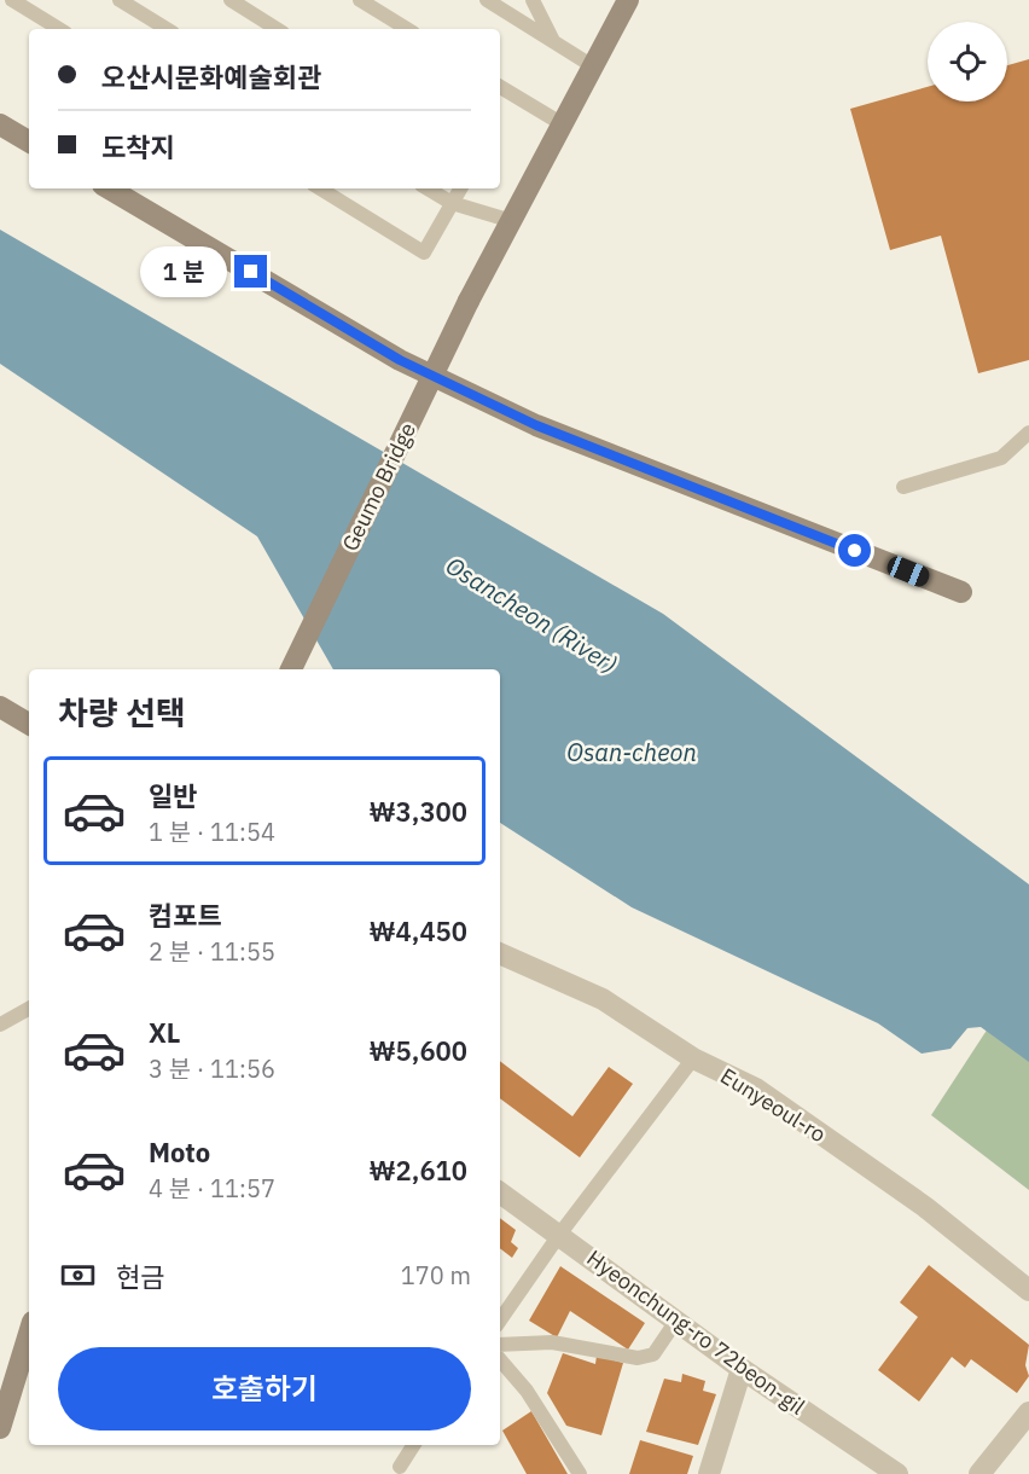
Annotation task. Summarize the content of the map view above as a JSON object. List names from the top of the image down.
{
  "streets": {
    "street": ["Geumo Bridge", "Eunyeoul-ro", "Hyeonchung-ro 72beon-gil"]
  },
  "water": ["Osancheon (River)", "Osan-cheon"],
  "page": {
    "banner": ["오산시문화예술회관", "도착지"],
    "bubble": "1 분",
    "heading": "차량 선택",
    "list": [
      {
        "name": "일반",
        "note": "1 분 · 11:54",
        "value": "₩3,300"
      },
      {
        "name": "컴포트",
        "note": "2 분 · 11:55",
        "value": "₩4,450"
      },
      {
        "name": "XL",
        "note": "3 분 · 11:56",
        "value": "₩5,600"
      },
      {
        "name": "Moto",
        "note": "4 분 · 11:57",
        "value": "₩2,610"
      }
    ],
    "pay": ["현금", "170 m"],
    "buttons": "호출하기"
  }
}
